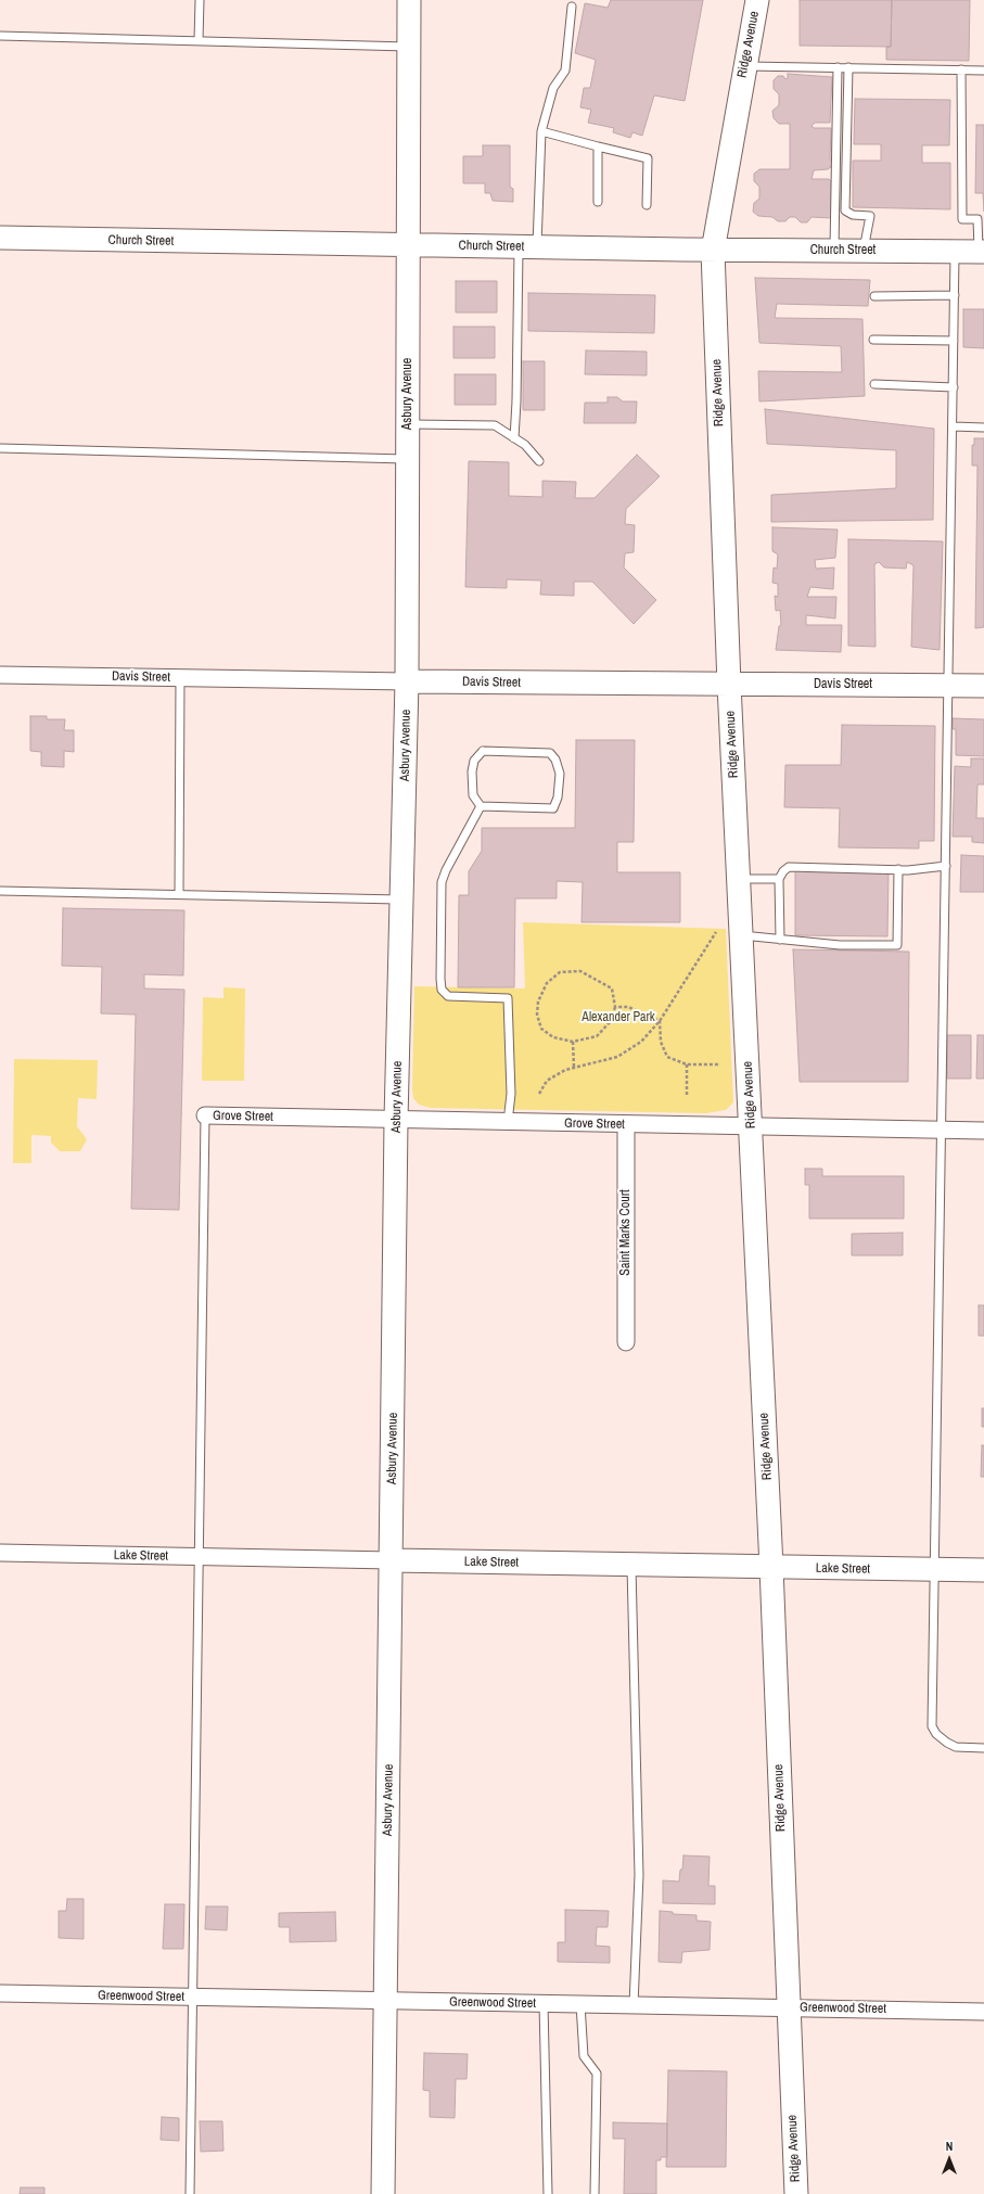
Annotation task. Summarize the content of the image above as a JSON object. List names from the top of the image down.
{
  "streets": {
    "main road": [
      "Ridge Avenue",
      "Church Street",
      "Asbury Avenue",
      "Davis Street",
      "Lake Street"
    ],
    "street": ["Grove Street", "Saint Marks Court", "Greenwood Street"]
  },
  "crossings": [
    ["Ridge Avenue", "Church Street"],
    ["Ridge Avenue", "Davis Street"],
    ["Ridge Avenue", "Grove Street"],
    ["Ridge Avenue", "Lake Street"],
    ["Ridge Avenue", "Greenwood Street"],
    ["Church Street", "Asbury Avenue"],
    ["Asbury Avenue", "Davis Street"],
    ["Asbury Avenue", "Grove Street"],
    ["Asbury Avenue", "Lake Street"],
    ["Asbury Avenue", "Greenwood Street"],
    ["Grove Street", "Saint Marks Court"]
  ],
  "parks": ["Alexander Park"],
  "north": "top"
}
